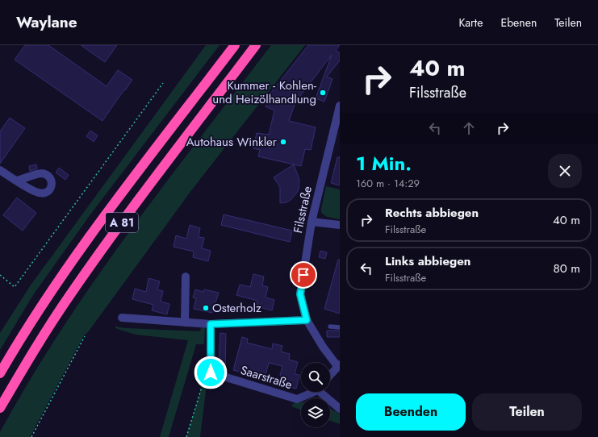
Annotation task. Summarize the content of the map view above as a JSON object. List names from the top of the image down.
{
  "streets": {
    "highway": ["A 81"],
    "street": ["Filsstraße", "Saarstraße"]
  },
  "places": ["Kummer - Kohlen- und Heizölhandlung", "Autohaus Winkler", "Osterholz"],
  "page": {
    "header": "Waylane",
    "nav": ["Karte", "Ebenen", "Teilen"],
    "turn": ["40 m", "Filsstraße"],
    "heading": ["1 Min.", "160 m · 14:29"],
    "list": [
      {
        "name": "Rechts abbiegen",
        "note": "Filsstraße",
        "value": "40 m"
      },
      {
        "name": "Links abbiegen",
        "note": "Filsstraße",
        "value": "80 m"
      }
    ],
    "buttons": ["Beenden", "Teilen"]
  }
}
